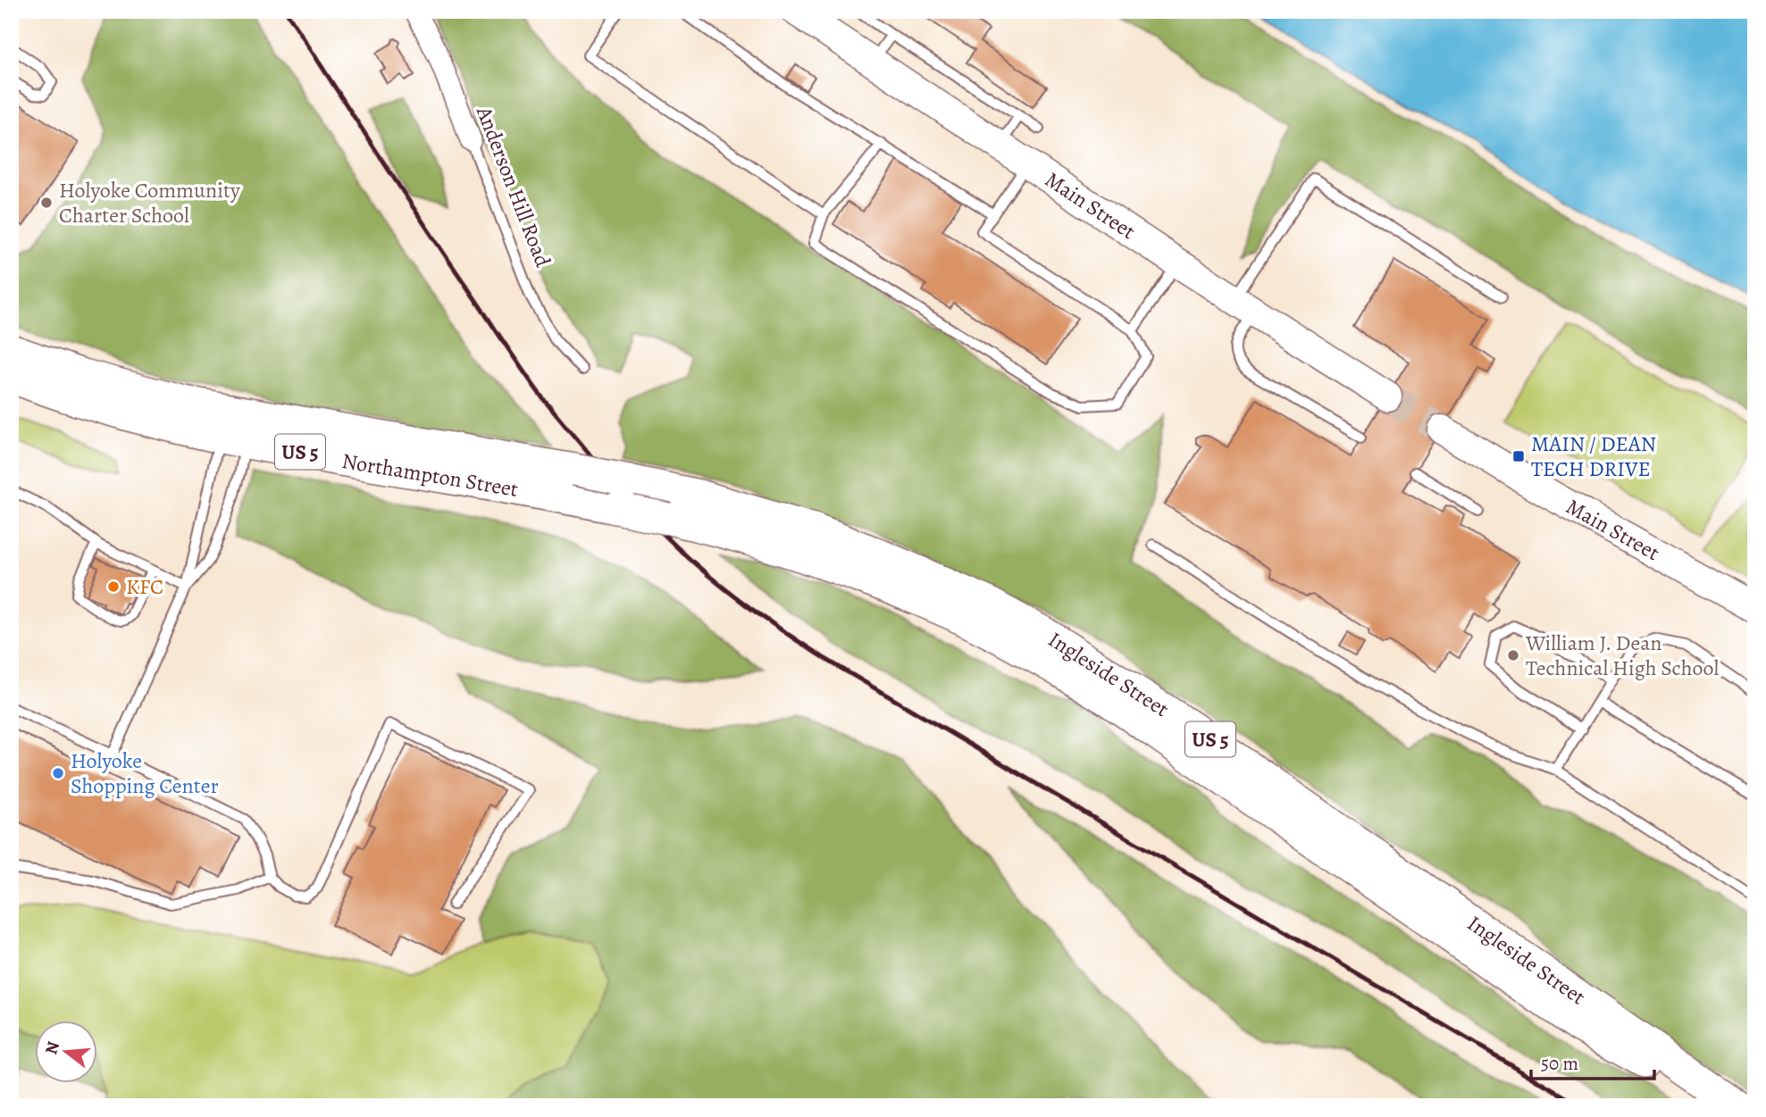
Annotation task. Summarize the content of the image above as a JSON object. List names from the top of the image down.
{
  "streets": {
    "main road": [
      "Main Street",
      "US 5",
      "Northampton Street",
      "Ingleside Street"
    ],
    "street": ["Anderson Hill Road"]
  },
  "crossings": [
    ["Northampton Street", "Ingleside Street"]
  ],
  "places": {
    "other": [
      "Holyoke Community Charter School",
      "KFC",
      "William J. Dean Technical High School",
      "Holyoke Shopping Center"
    ],
    "transit": ["MAIN / DEAN TECH DRIVE"]
  },
  "scale_bar": "50 m",
  "north": "left"
}
